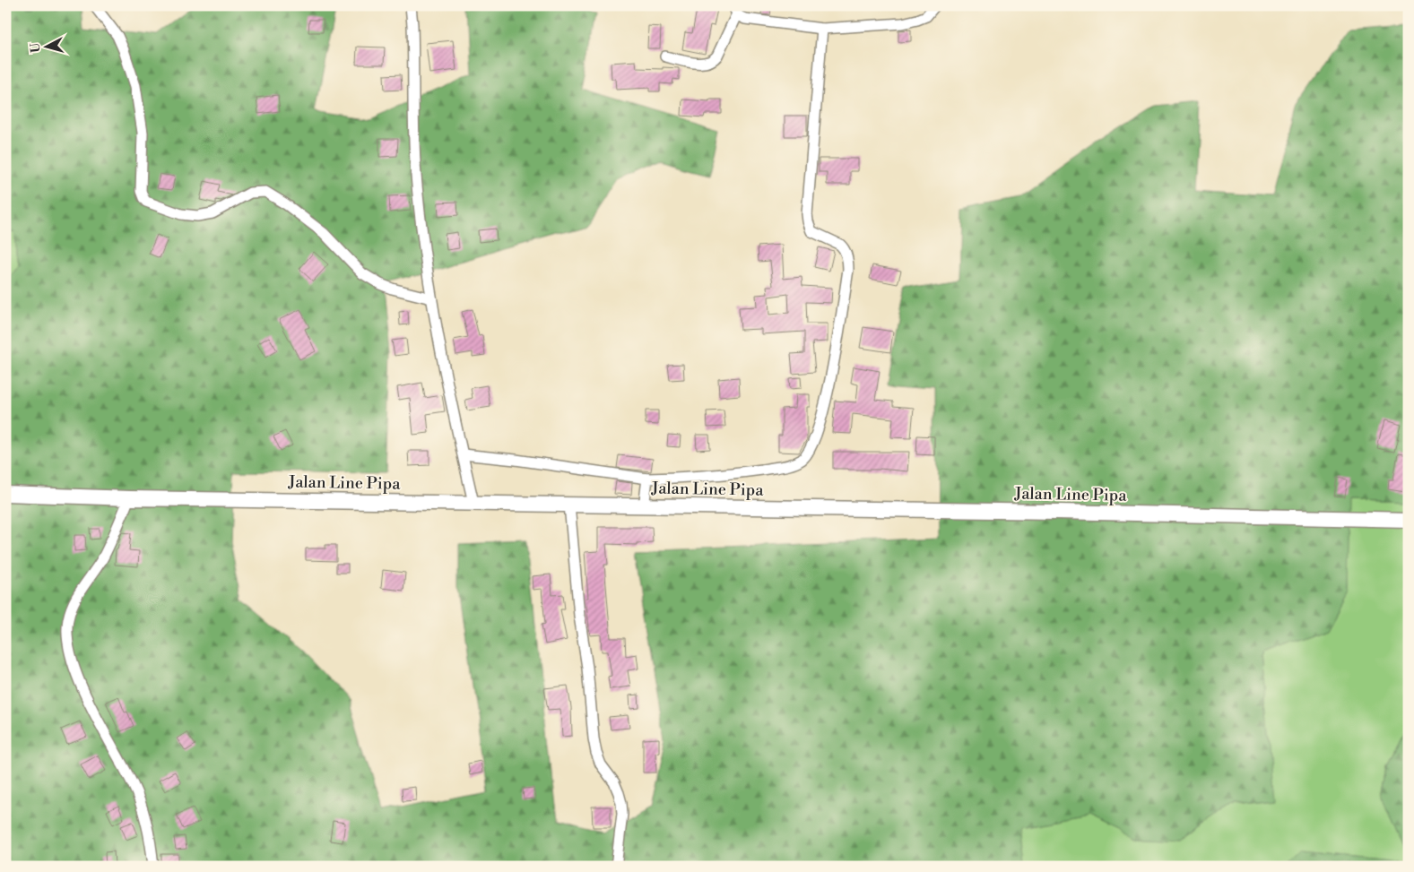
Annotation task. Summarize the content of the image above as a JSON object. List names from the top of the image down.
{
  "streets": {
    "main road": ["Jalan Line Pipa"]
  },
  "north": "left"
}
